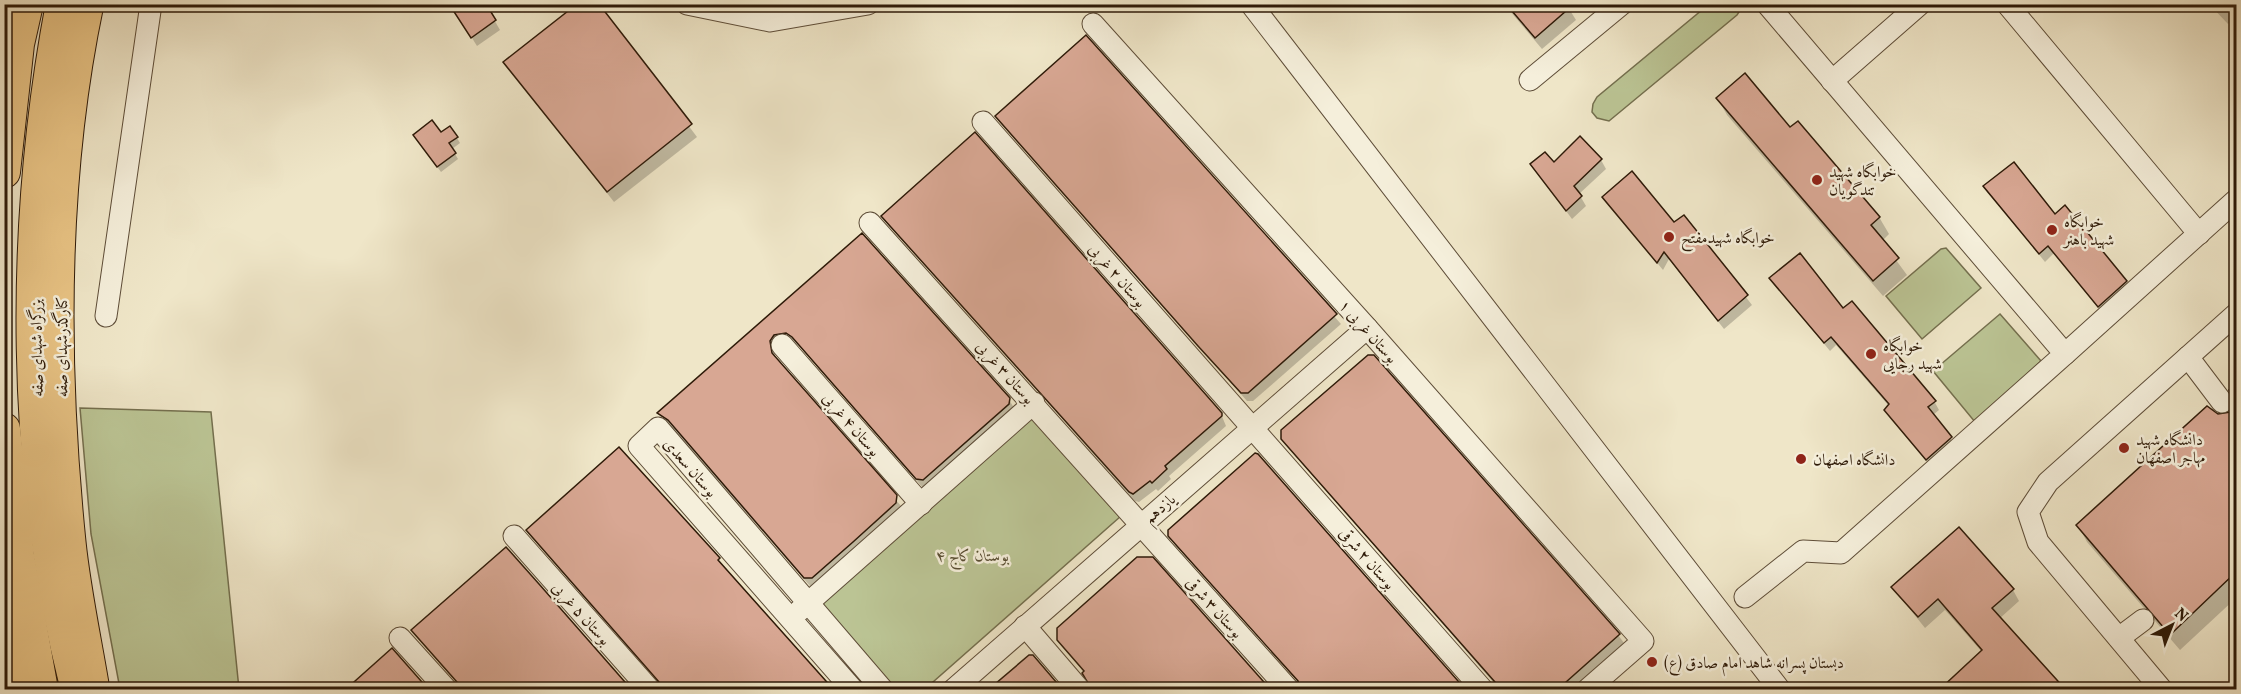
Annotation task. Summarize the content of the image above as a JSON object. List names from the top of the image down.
{
  "streets": {
    "highway": ["بزرگراه شهدای صفه"],
    "main road": ["کنارگذرشهدای صفه"],
    "street": [
      "بوستان ۲ غربی",
      "بوستان غربی ۱",
      "بوستان ۳ غربی",
      "بوستان ۴ غربی",
      "بوستان سعدی",
      "یازدهم",
      "بوستان ۲ شرقی",
      "بوستان ۳ شرقی",
      "بوستان ۵ غربی"
    ]
  },
  "crossings": [
    ["بوستان ۲ غربی", "یازدهم"],
    ["بوستان ۲ غربی", "بوستان ۲ شرقی"],
    ["بوستان غربی ۱", "یازدهم"],
    ["بوستان ۳ غربی", "یازدهم"],
    ["بوستان ۳ غربی", "بوستان ۳ شرقی"],
    ["یازدهم", "بوستان ۲ شرقی"],
    ["یازدهم", "بوستان ۳ شرقی"]
  ],
  "parks": ["بوستان کاج ۴"],
  "places": [
    "خوابگاه شهید تندگویان",
    "خوابگاه شهید باهنر",
    "خوابگاه شهیدمفتح",
    "خوابگاه شهید رجایی",
    "دانشگاه شهید مهاجر اصفهان",
    "دانشگاه اصفهان",
    "دبستان پسرانه شاهد امام صادق (ع)"
  ],
  "north": "top right"
}
